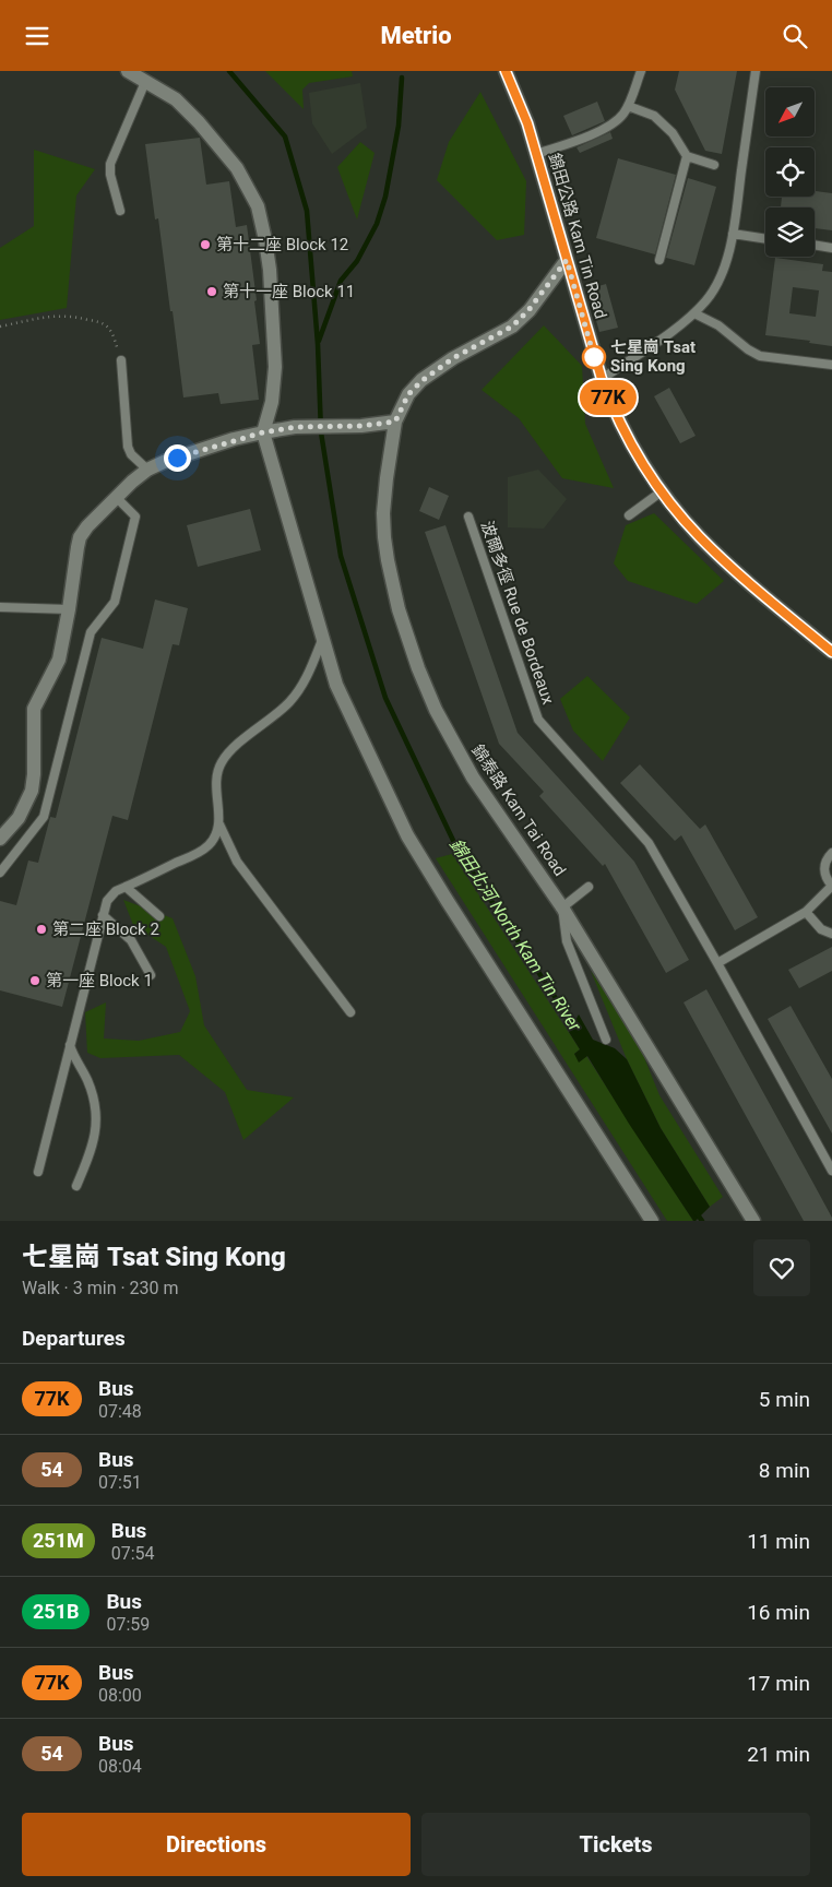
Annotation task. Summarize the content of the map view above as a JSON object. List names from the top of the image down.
{
  "streets": {
    "street": ["錦田公路 Kam Tin Road", "錦泰路 Kam Tai Road"],
    "lane": ["波爾多徑 Rue de Bordeaux"]
  },
  "crossings": [
    ["錦田公路 Kam Tin Road", "錦泰路 Kam Tai Road"]
  ],
  "water": ["錦田北河 North Kam Tin River"],
  "places": [
    "第十二座 Block 12",
    "第十一座 Block 11",
    "七星崗 Tsat Sing Kong",
    "第二座 Block 2",
    "第一座 Block 1"
  ],
  "lines": ["bus line 77K"],
  "north": "bottom left",
  "page": {
    "header": "Metrio",
    "on_map": "77K",
    "heading": [
      ["七星崗 Tsat Sing Kong", "Walk · 3 min · 230 m"],
      "Departures"
    ],
    "list": [
      {
        "mark": "77K",
        "name": "Bus",
        "note": "07:48",
        "value": "5 min"
      },
      {
        "mark": "54",
        "name": "Bus",
        "note": "07:51",
        "value": "8 min"
      },
      {
        "mark": "251M",
        "name": "Bus",
        "note": "07:54",
        "value": "11 min"
      },
      {
        "mark": "251B",
        "name": "Bus",
        "note": "07:59",
        "value": "16 min"
      },
      {
        "mark": "77K",
        "name": "Bus",
        "note": "08:00",
        "value": "17 min"
      },
      {
        "mark": "54",
        "name": "Bus",
        "note": "08:04",
        "value": "21 min"
      }
    ],
    "buttons": ["Directions", "Tickets"]
  }
}
